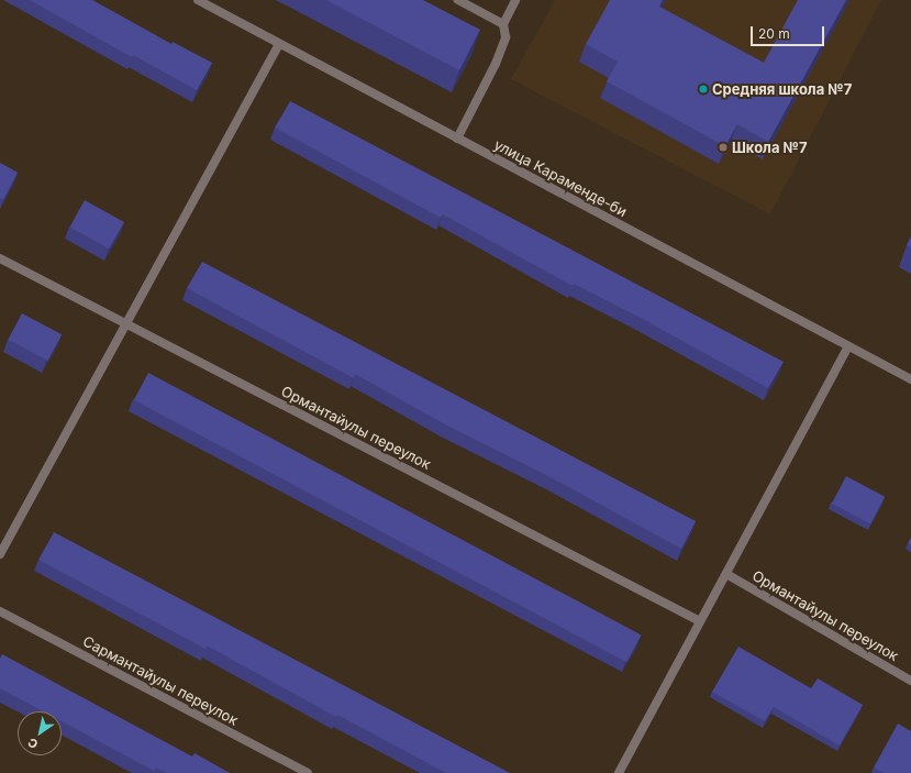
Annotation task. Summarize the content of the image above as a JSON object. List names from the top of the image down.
{
  "streets": {
    "street": ["улица Караменде-би", "Ормантайулы переулок", "Сармантайулы переулок"]
  },
  "places": ["Средняя школа №7", "Школа №7"],
  "scale_bar": "20 m",
  "north": "bottom left"
}
